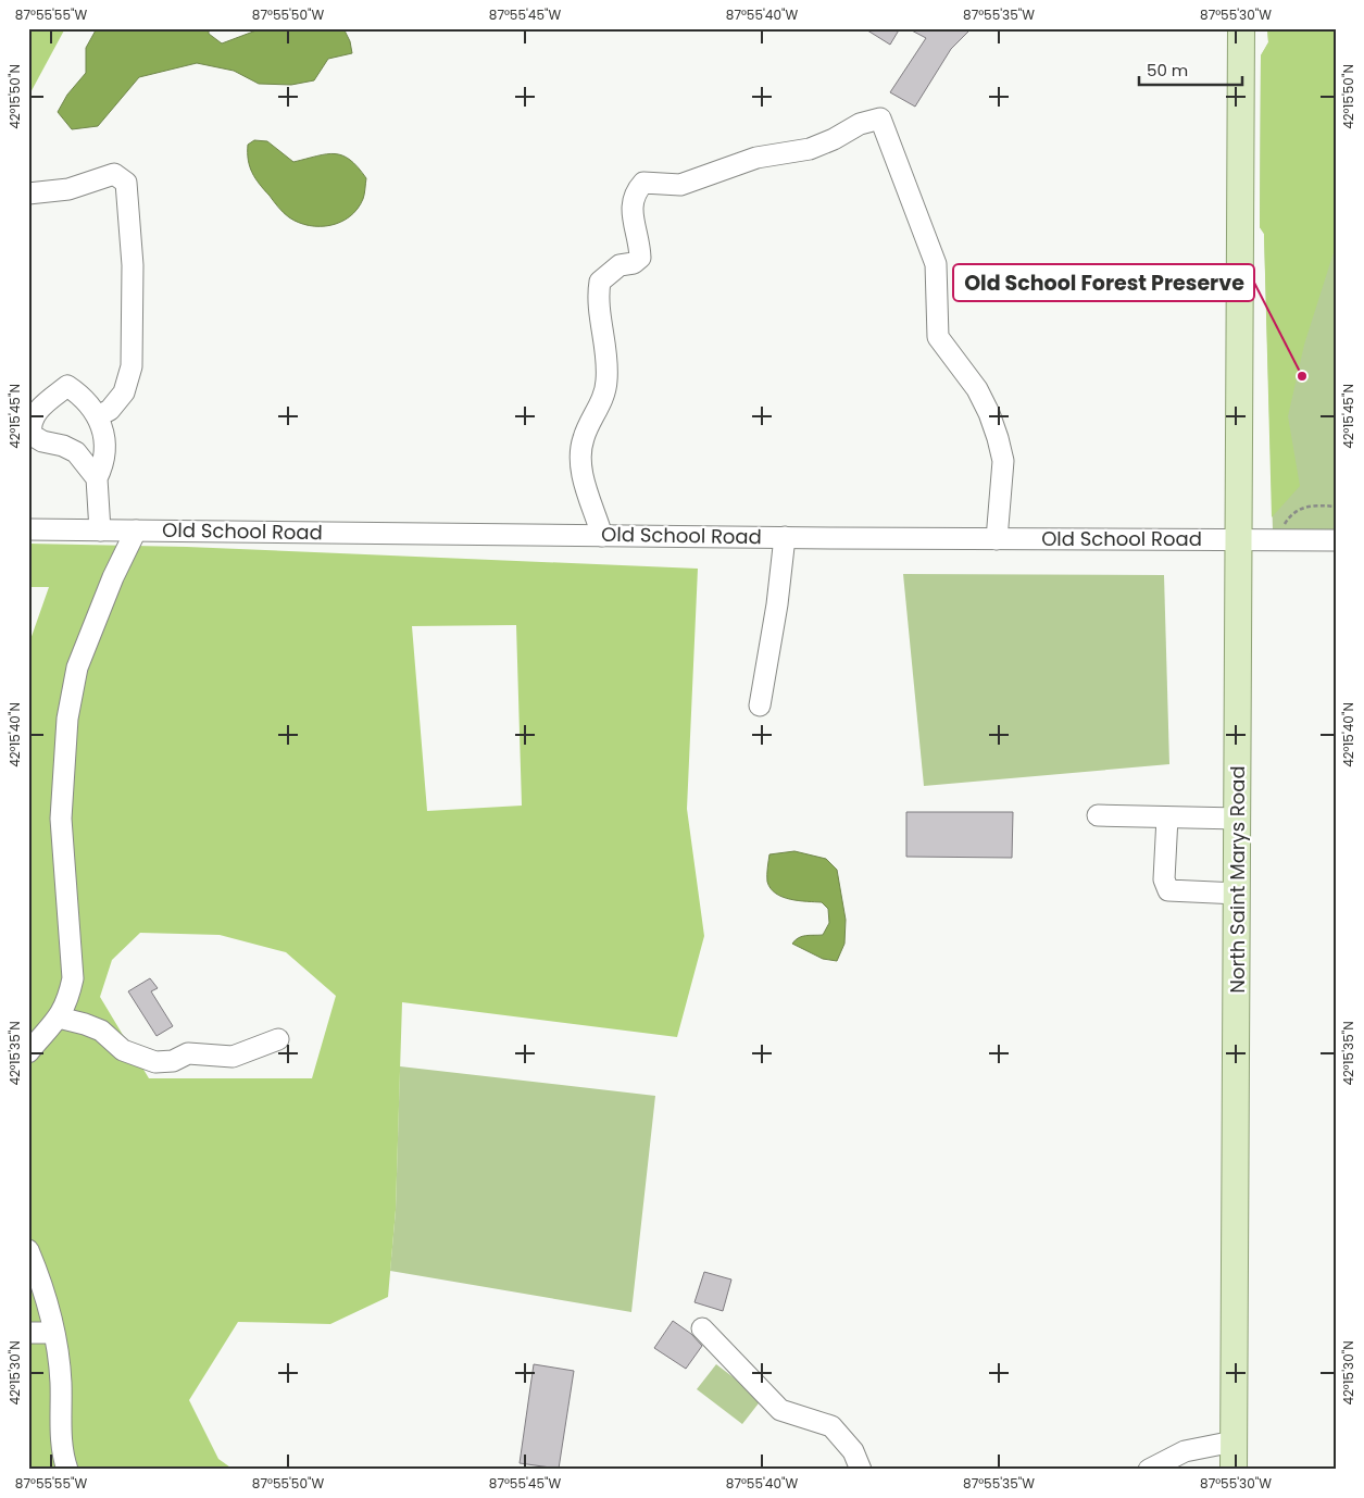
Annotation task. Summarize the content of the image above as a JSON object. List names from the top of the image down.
{
  "streets": {
    "main road": ["North Saint Marys Road"],
    "street": ["Old School Road"]
  },
  "crossings": [
    ["Old School Road", "North Saint Marys Road"]
  ],
  "places": ["Old School Forest Preserve"],
  "scale_bar": "50 m",
  "coordinates": [
    "87°55'55\"W",
    "87°55'50\"W",
    "87°55'45\"W",
    "87°55'40\"W",
    "87°55'35\"W",
    "87°55'30\"W",
    "42°15'50\"N",
    "42°15'45\"N",
    "42°15'40\"N",
    "42°15'35\"N",
    "42°15'30\"N"
  ]
}
